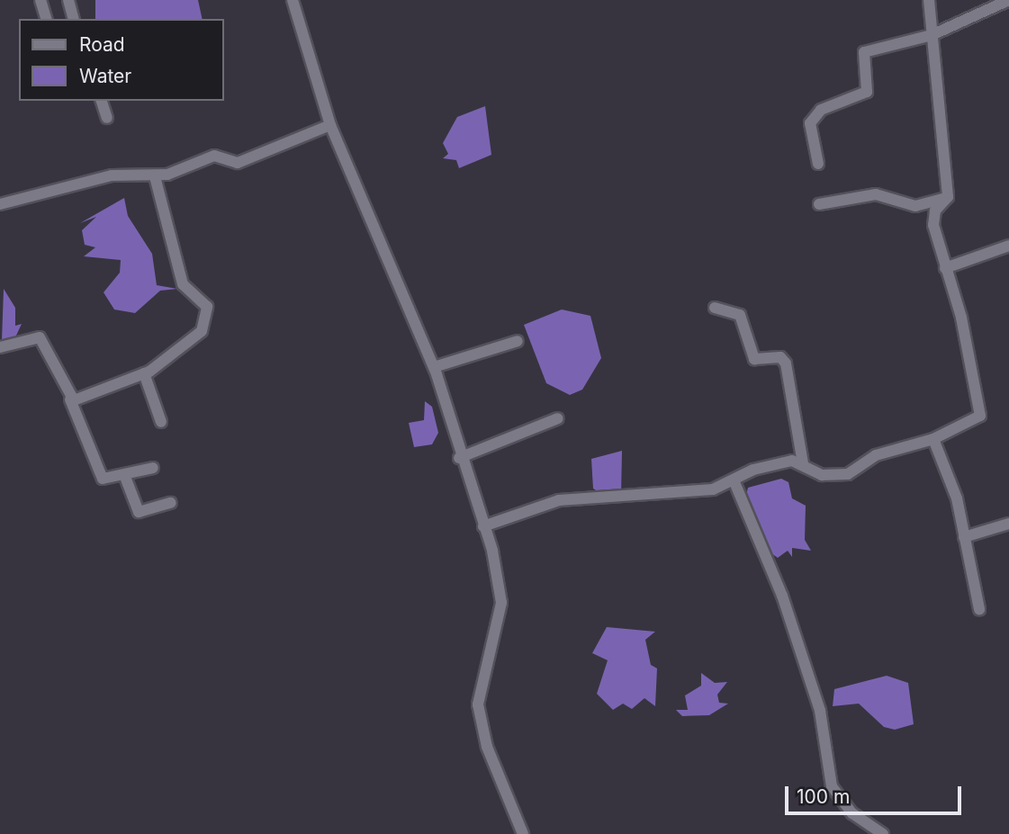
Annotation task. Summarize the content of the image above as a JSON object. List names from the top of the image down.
{
  "legend": ["Road", "Water"],
  "scale_bar": "100 m"
}
